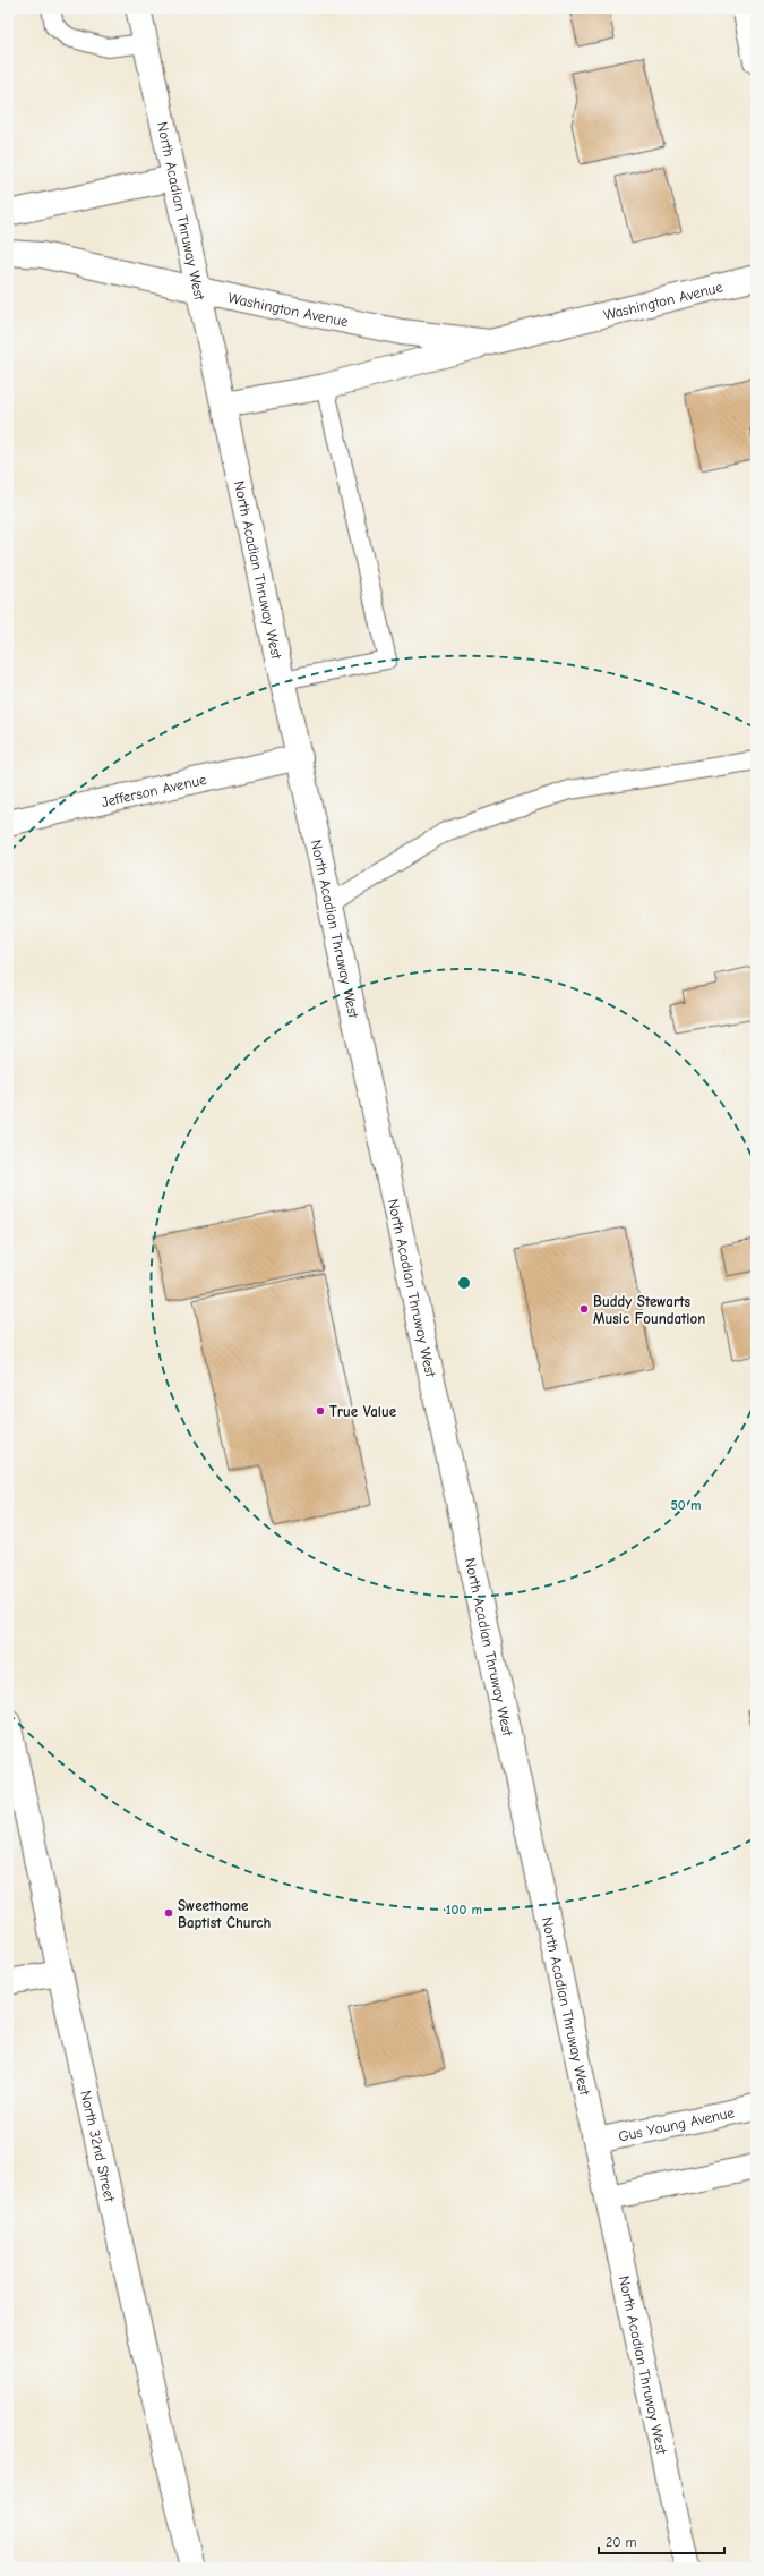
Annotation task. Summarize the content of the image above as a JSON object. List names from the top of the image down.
{
  "streets": {
    "street": [
      "North Acadian Thruway West",
      "Washington Avenue",
      "Jefferson Avenue",
      "Gus Young Avenue",
      "North 32nd Street"
    ]
  },
  "crossings": [
    ["North Acadian Thruway West", "Washington Avenue"],
    ["North Acadian Thruway West", "Jefferson Avenue"],
    ["North Acadian Thruway West", "Gus Young Avenue"]
  ],
  "places": ["Buddy Stewarts Music Foundation", "True Value", "Sweethome Baptist Church"],
  "scale_bar": "20 m",
  "rings": ["50 m", "100 m"]
}
